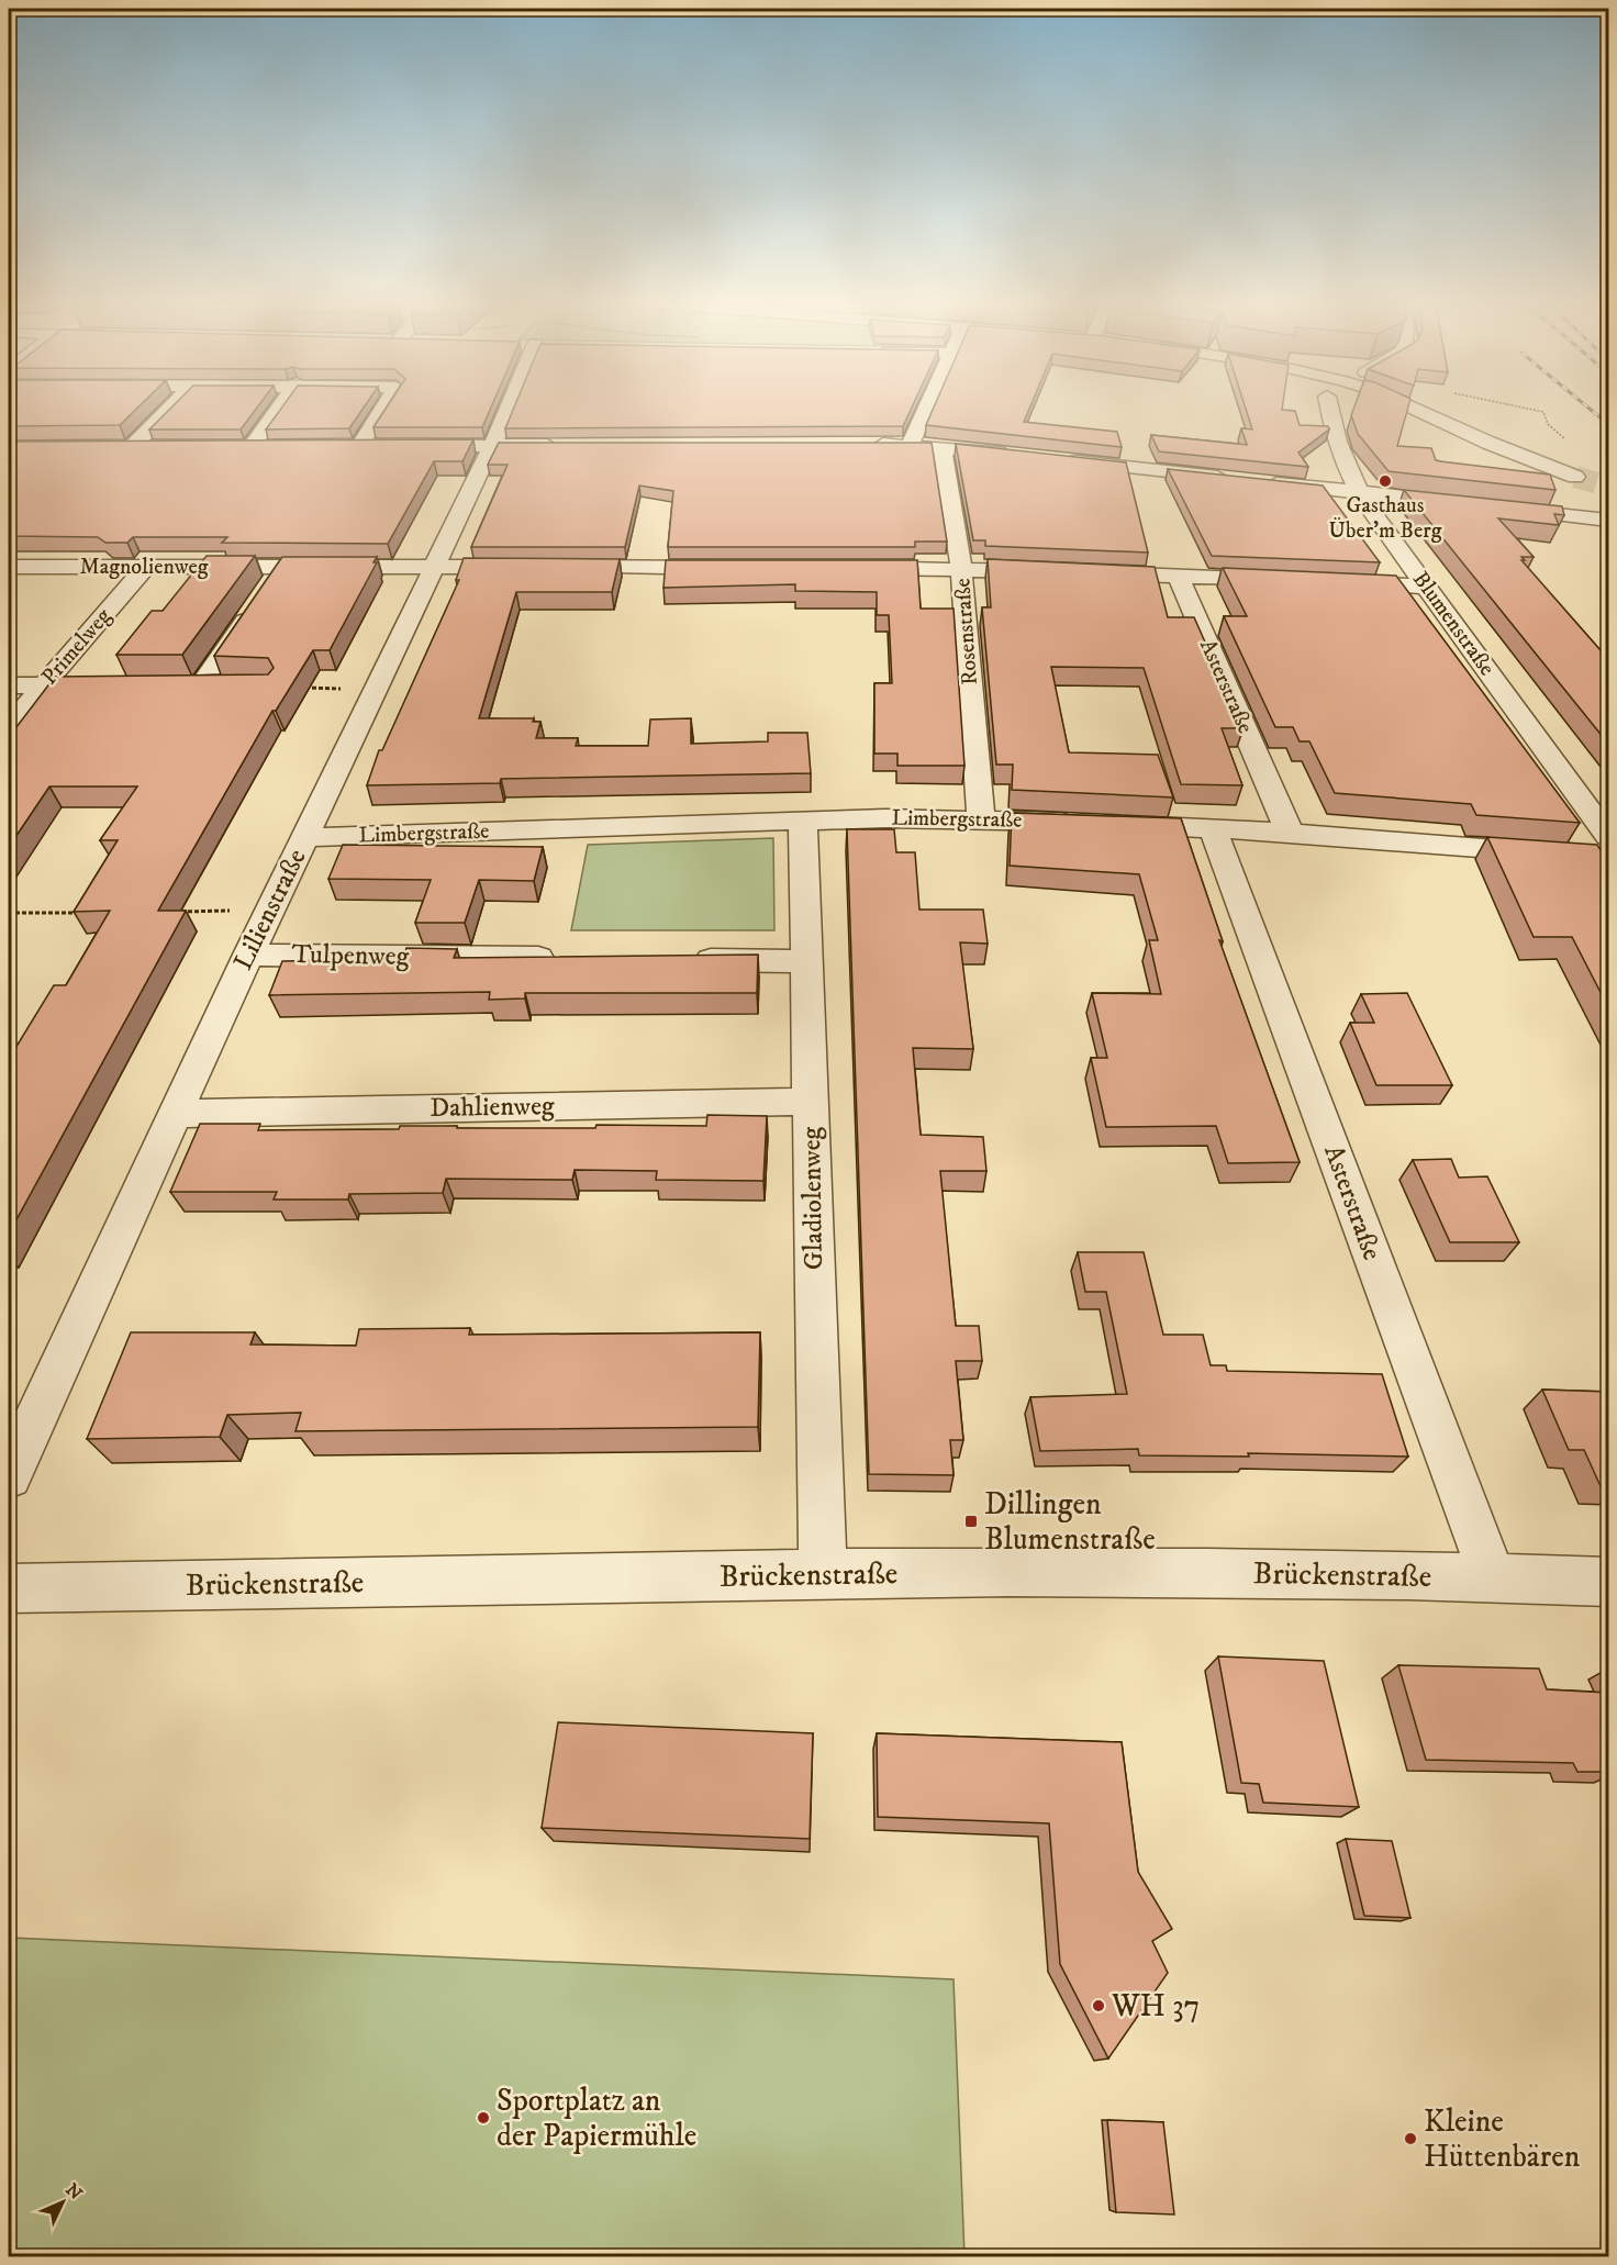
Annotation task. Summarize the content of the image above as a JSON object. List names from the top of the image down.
{
  "streets": {
    "street": [
      "Magnolienweg",
      "Blumenstraße",
      "Rosenstraße",
      "Primelweg",
      "Asterstraße",
      "Limbergstraße",
      "Lilienstraße",
      "Tulpenweg",
      "Dahlienweg",
      "Gladiolenweg",
      "Brückenstraße"
    ]
  },
  "crossings": [
    ["Magnolienweg", "Primelweg"],
    ["Magnolienweg", "Lilienstraße"],
    ["Rosenstraße", "Limbergstraße"],
    ["Asterstraße", "Limbergstraße"],
    ["Asterstraße", "Brückenstraße"],
    ["Limbergstraße", "Lilienstraße"],
    ["Limbergstraße", "Gladiolenweg"],
    ["Lilienstraße", "Tulpenweg"],
    ["Lilienstraße", "Dahlienweg"],
    ["Dahlienweg", "Gladiolenweg"],
    ["Gladiolenweg", "Brückenstraße"]
  ],
  "places": {
    "other": [
      "Gasthaus Über'm Berg",
      "WH 37",
      "Sportplatz an der Papiermühle",
      "Kleine Hüttenbären"
    ],
    "transit": ["Dillingen Blumenstraße"]
  },
  "north": "top right"
}
